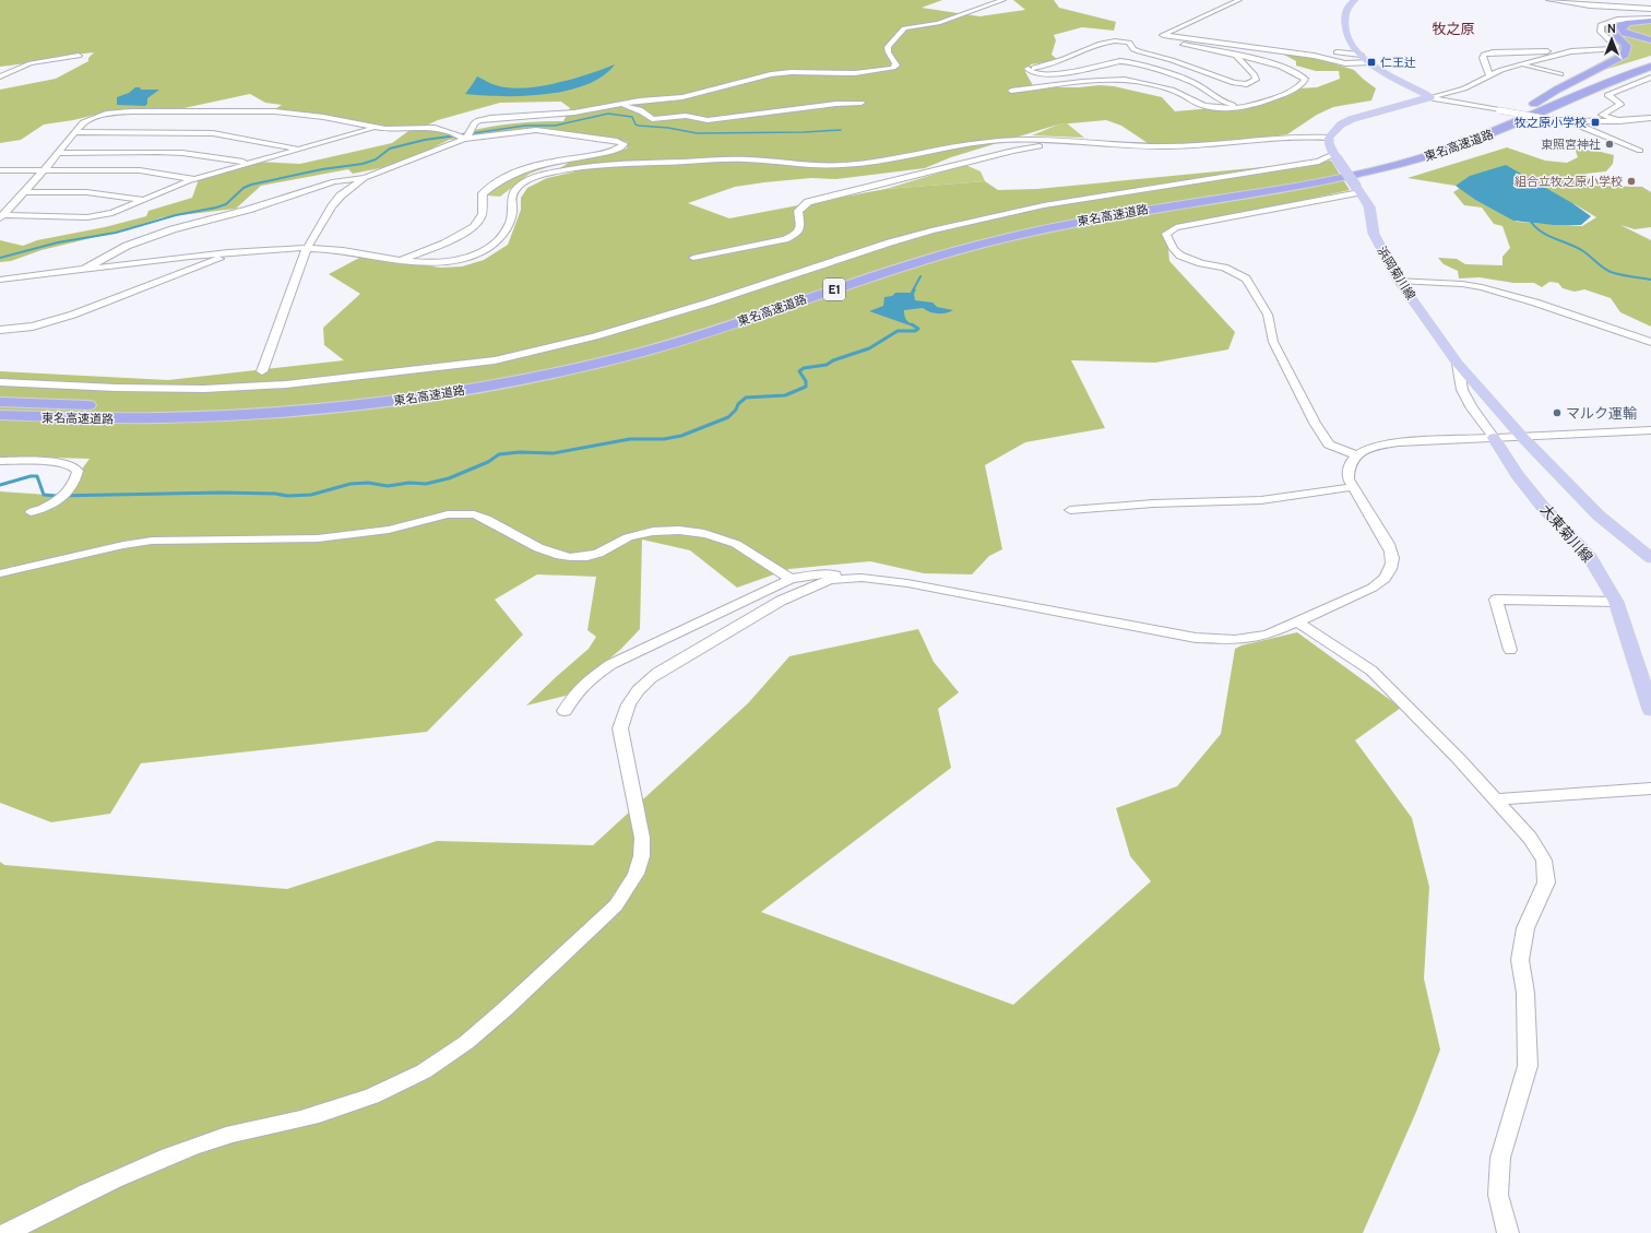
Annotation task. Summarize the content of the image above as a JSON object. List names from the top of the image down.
{
  "streets": {
    "highway": ["東名高速道路", "E1"],
    "main road": ["浜岡菊川線", "大東菊川線"]
  },
  "districts": ["牧之原"],
  "places": {
    "transit": ["仁王辻", "牧之原小学校"],
    "other": ["東照宮神社", "組合立牧之原小学校", "マルク運輸"]
  },
  "north": "top"
}
